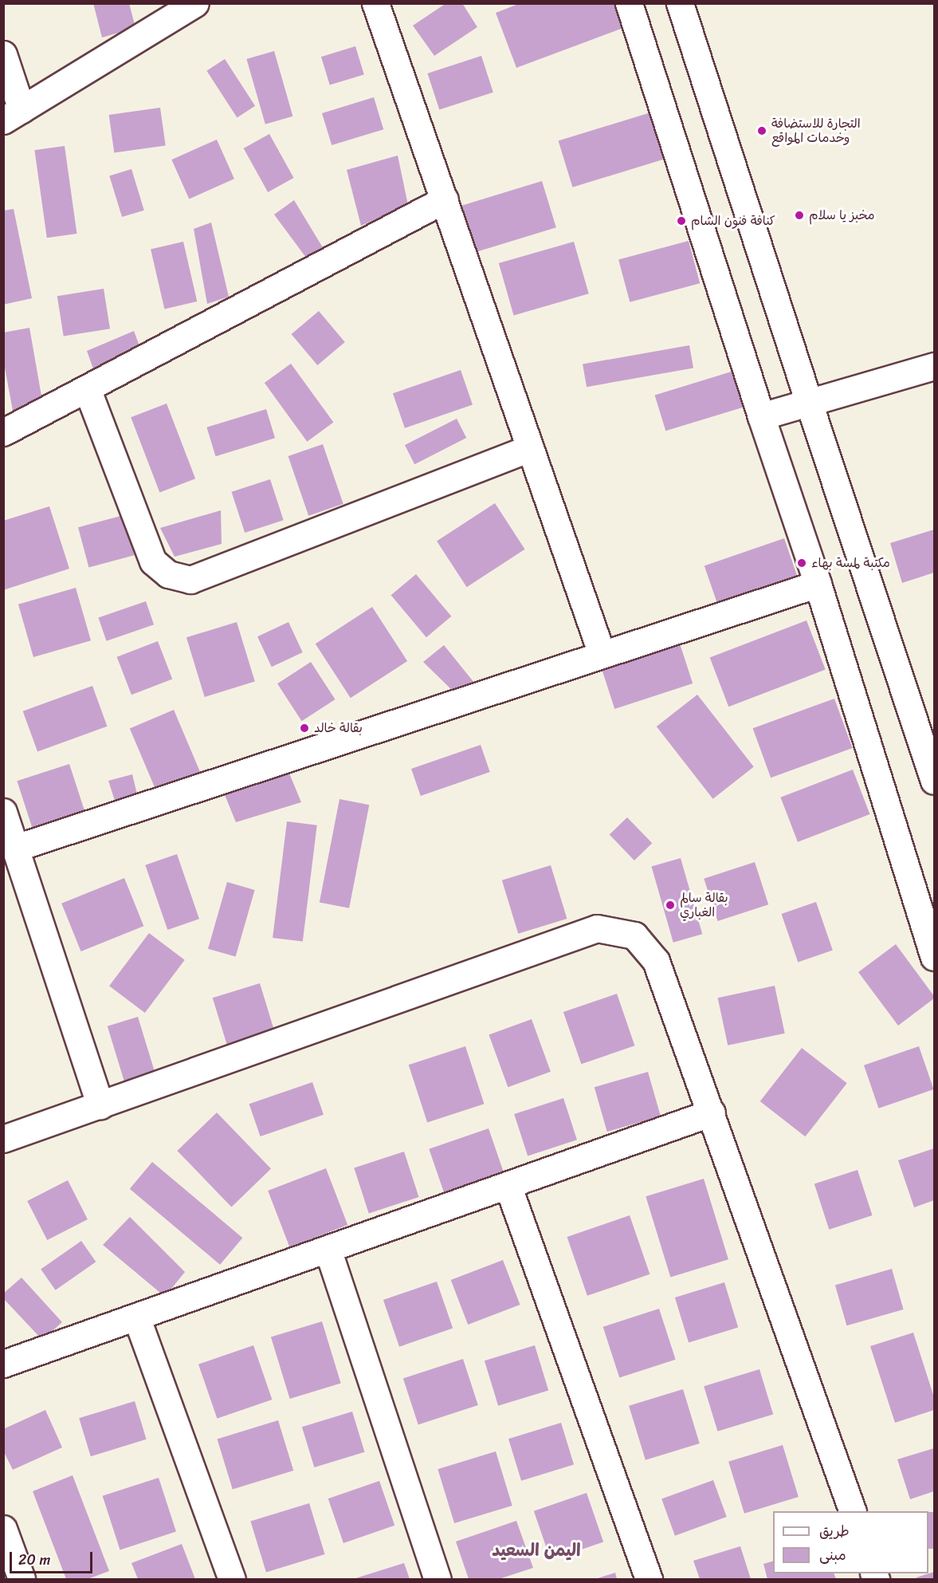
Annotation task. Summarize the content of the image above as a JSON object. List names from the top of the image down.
{
  "districts": ["اليمن السعيد"],
  "places": [
    "التجارة للاستضافة وخدمات المواقع",
    "مخبز يا سلام",
    "كنافة فنون الشام",
    "مكتبة لمسة بهاء",
    "بقالة خالد",
    "بقالة سالم الغباري"
  ],
  "legend": ["طريق", "مبنى"],
  "scale_bar": "20 m"
}
